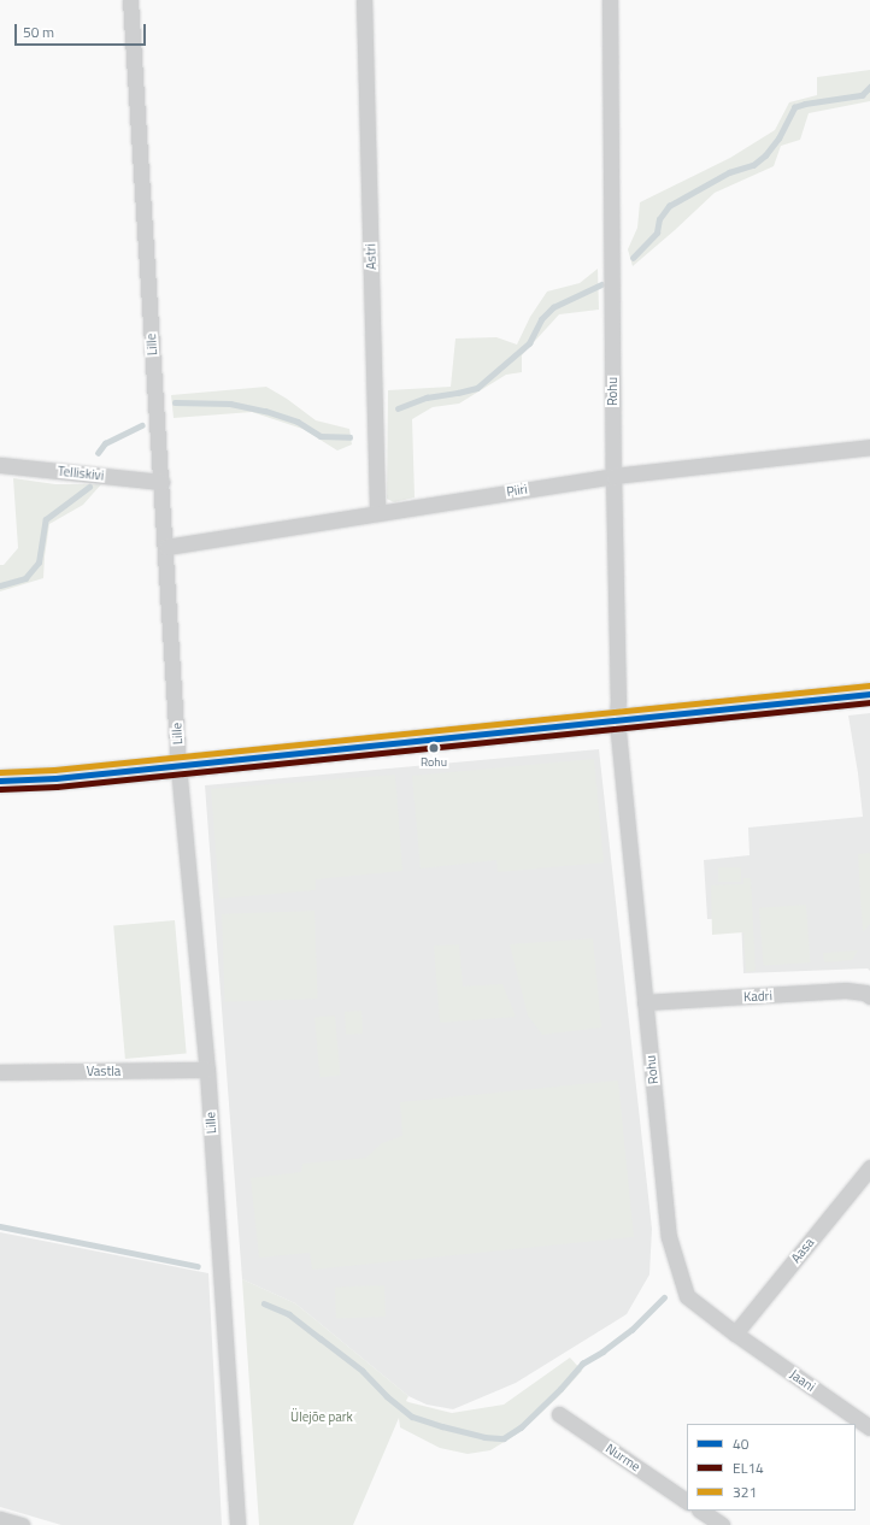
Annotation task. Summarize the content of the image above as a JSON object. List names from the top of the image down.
{
  "streets": {
    "street": [
      "Astri",
      "Lille",
      "Rohu",
      "Telliskivi",
      "Piiri",
      "Kadri",
      "Vastla",
      "Aasa",
      "Jaani",
      "Nurme"
    ]
  },
  "crossings": [
    ["Astri", "Piiri"],
    ["Lille", "Telliskivi"],
    ["Lille", "Piiri"],
    ["Lille", "Vastla"],
    ["Rohu", "Piiri"],
    ["Rohu", "Kadri"],
    ["Rohu", "Aasa"],
    ["Rohu", "Jaani"],
    ["Aasa", "Jaani"]
  ],
  "parks": ["Ülejõe park"],
  "places": ["Rohu"],
  "lines": ["transit line 321", "transit line 40", "transit line EL14"],
  "legend": ["40", "EL14", "321"],
  "scale_bar": "50 m"
}
